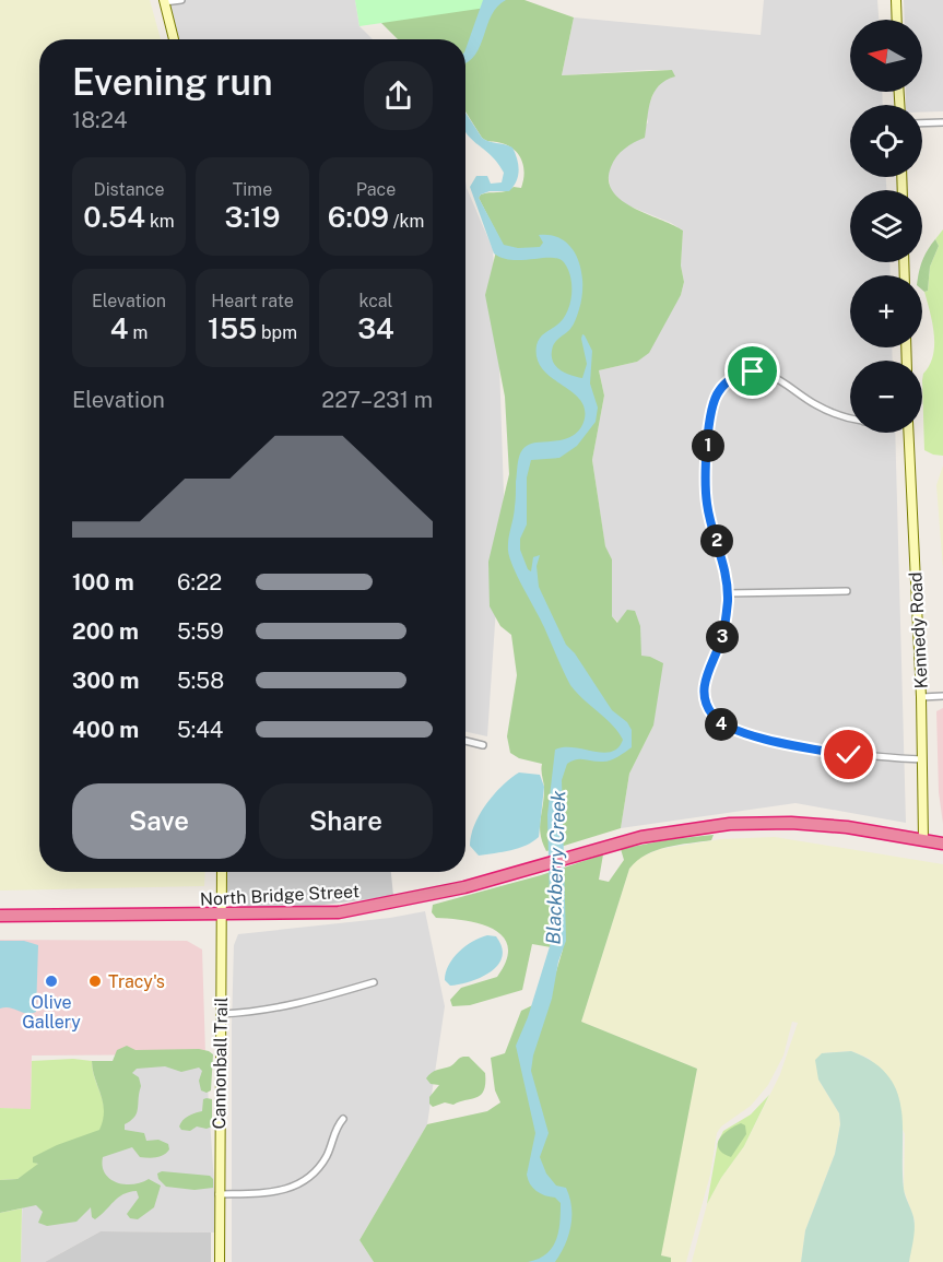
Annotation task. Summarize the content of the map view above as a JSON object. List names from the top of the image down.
{
  "streets": {
    "highway": ["North Bridge Street"],
    "main road": ["Kennedy Road", "Cannonball Trail"]
  },
  "crossings": [
    ["Kennedy Road", "North Bridge Street"],
    ["North Bridge Street", "Cannonball Trail"]
  ],
  "water": ["Blackberry Creek"],
  "places": ["Olive Gallery", "Tracy's"],
  "north": "left",
  "page": {
    "map_buttons": ["+", "−"],
    "heading": ["Evening run", "18:24"],
    "stats": [
      ["Distance", "0.54 km"],
      ["Time", "3:19"],
      ["Pace", "6:09 /km"],
      ["Elevation", "4 m"],
      ["Heart rate", "155 bpm"],
      ["kcal", "34"]
    ],
    "chart": ["Elevation", "227–231 m"],
    "pins": [
      "1",
      "2",
      "3",
      "4"
    ],
    "list": [
      {
        "name": "100 m",
        "note": "6:22"
      },
      {
        "name": "200 m",
        "note": "5:59"
      },
      {
        "name": "300 m",
        "note": "5:58"
      },
      {
        "name": "400 m",
        "note": "5:44"
      }
    ],
    "buttons": ["Save", "Share"]
  }
}
